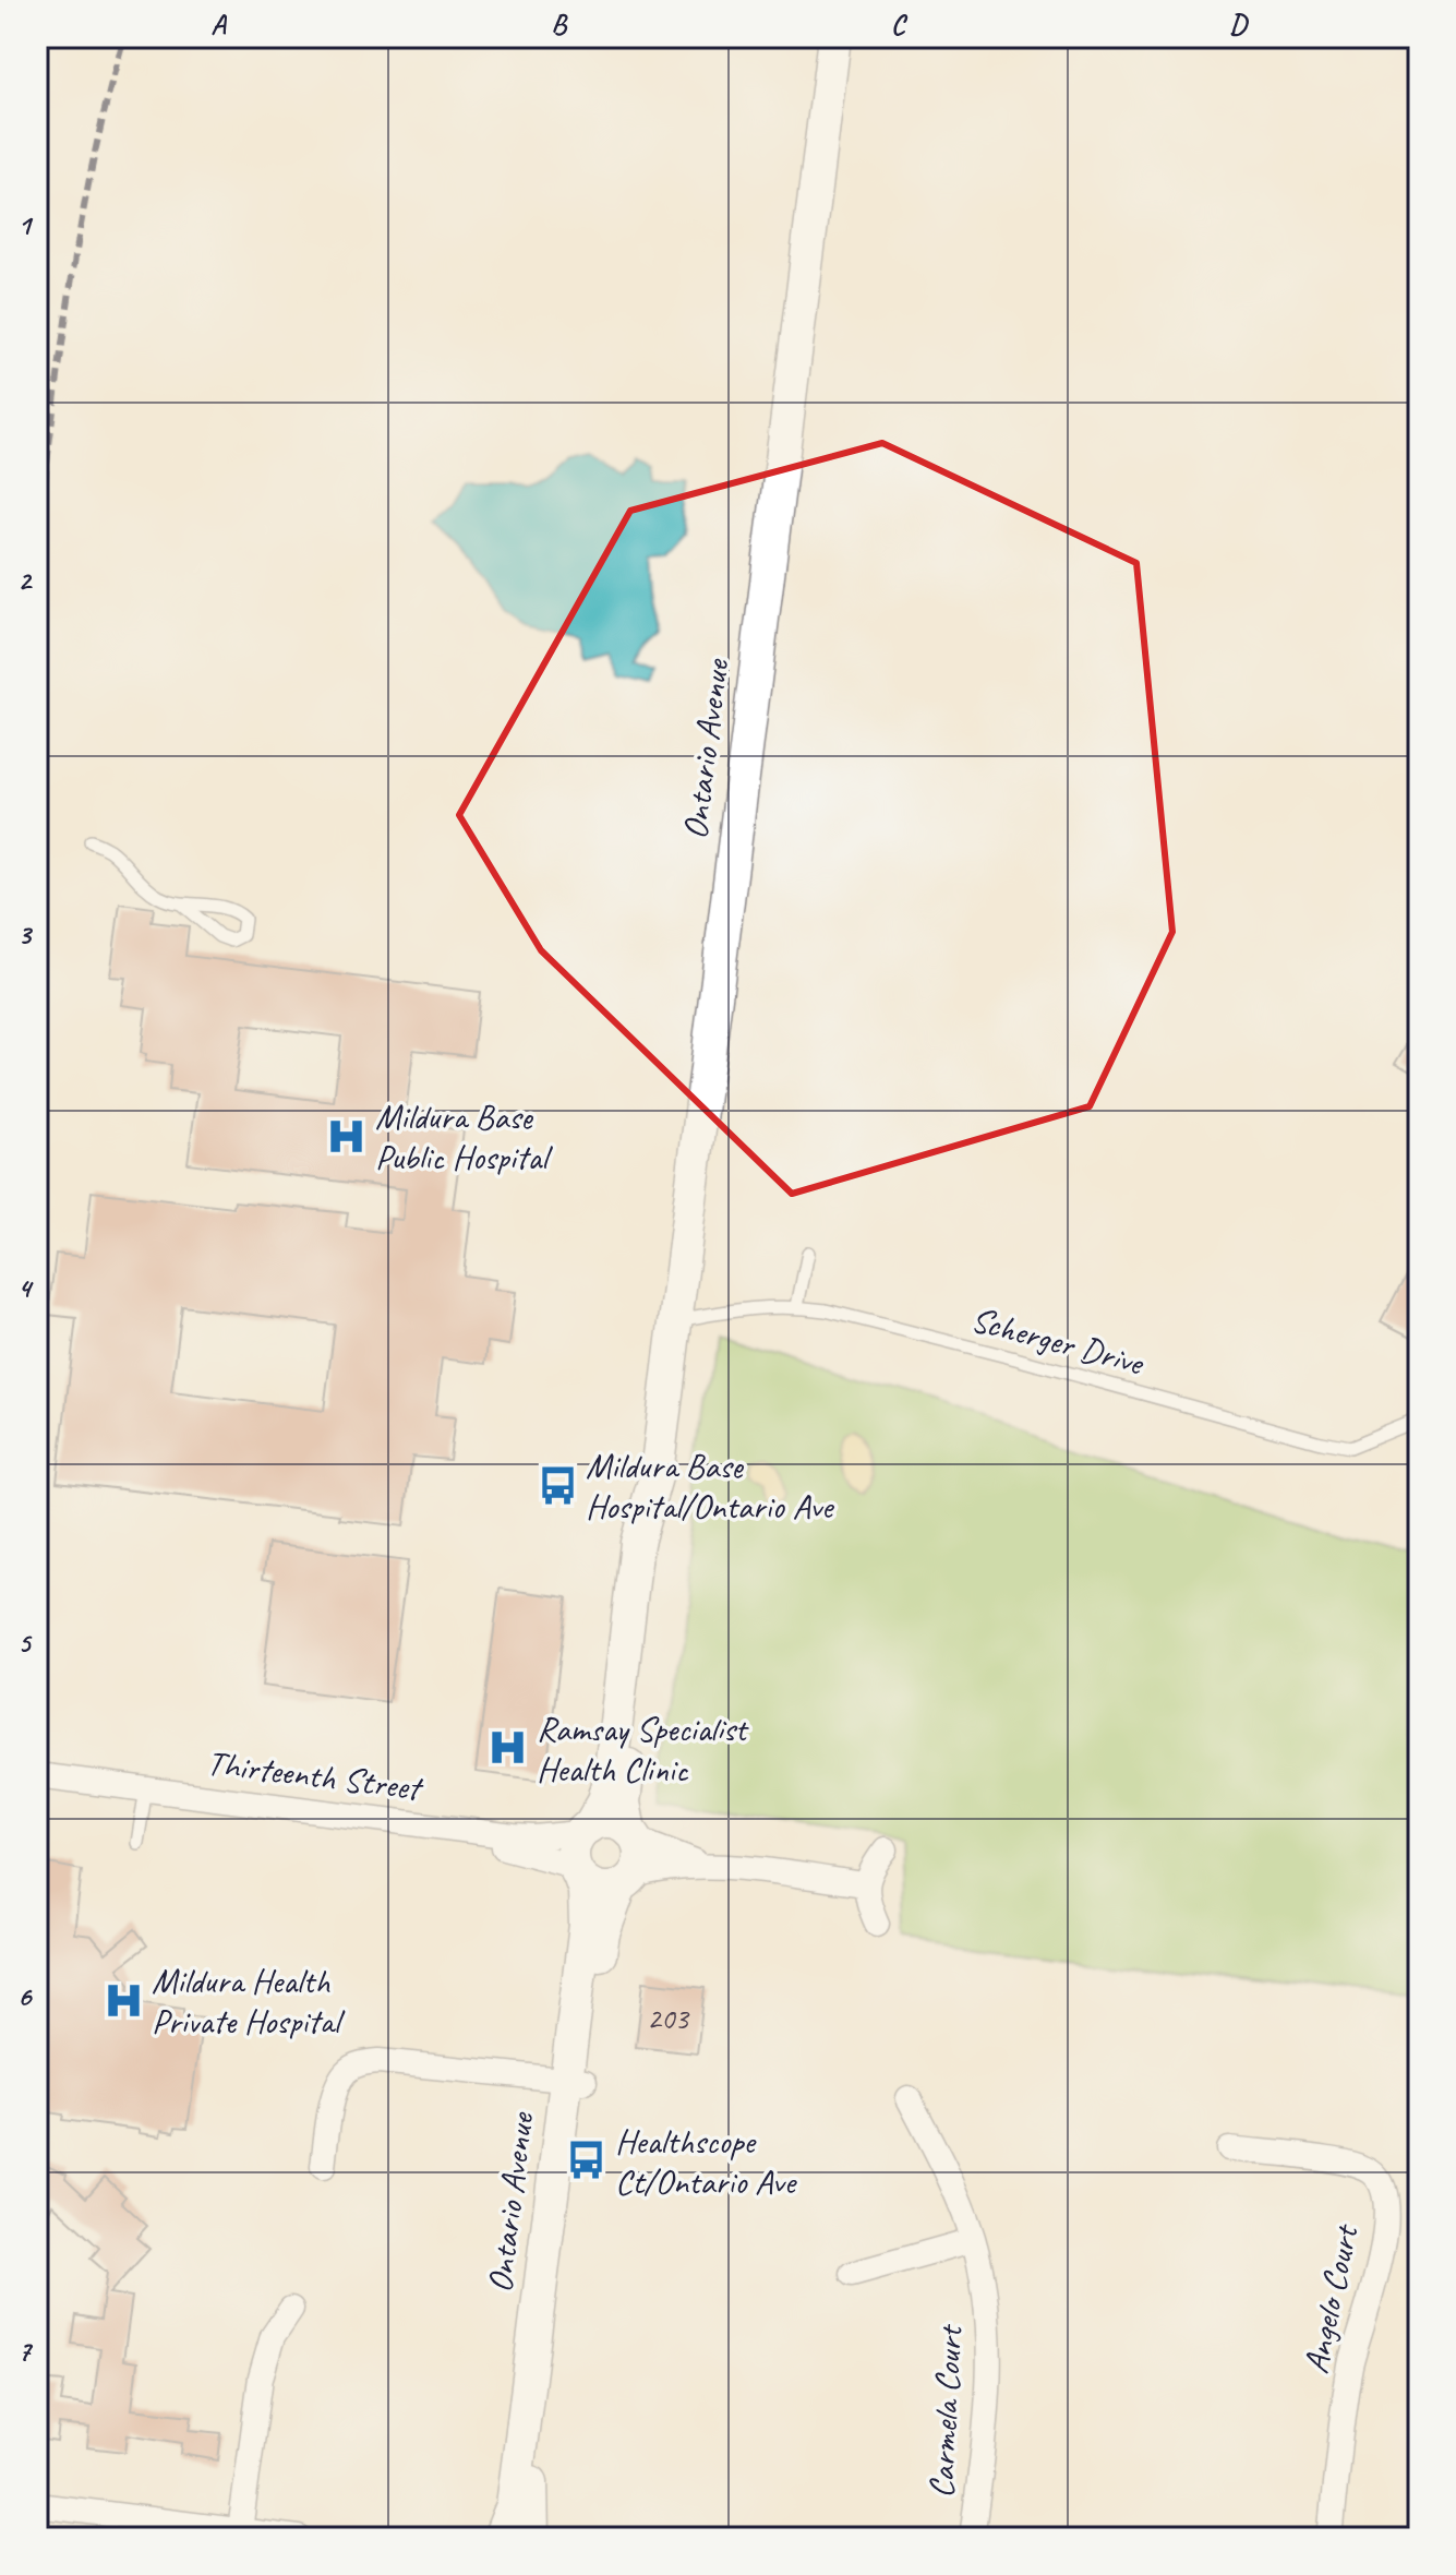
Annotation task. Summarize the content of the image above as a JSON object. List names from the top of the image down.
{
  "streets": {
    "street": [
      "Ontario Avenue",
      "Thirteenth Street",
      "Angelo Court",
      "Carmela Court"
    ],
    "lane": ["Scherger Drive"]
  },
  "crossings": [
    ["Ontario Avenue", "Scherger Drive"],
    ["Ontario Avenue", "Thirteenth Street"]
  ],
  "places": {
    "hospital": ["Mildura Base Public Hospital", "Ramsay Specialist Health Clinic", "Mildura Health Private Hospital"],
    "bus stop": ["Mildura Base Hospital/Ontario Ave", "Healthscope Ct/Ontario Ave"]
  },
  "house_numbers": ["203"],
  "grid": {
    "columns": [
      "A",
      "B",
      "C",
      "D"
    ],
    "rows": [
      "1",
      "2",
      "3",
      "4",
      "5",
      "6",
      "7"
    ]
  }
}
